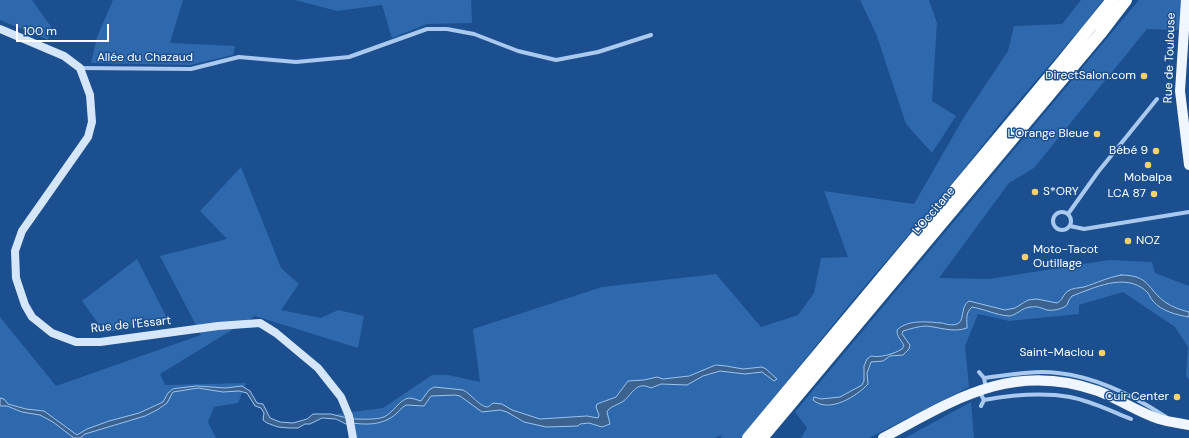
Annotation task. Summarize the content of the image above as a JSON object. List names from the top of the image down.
{
  "streets": {
    "highway": ["L'Occitane"],
    "main road": ["Rue de Toulouse"],
    "street": ["Allée du Chazaud", "Rue de l'Essart"]
  },
  "crossings": [
    ["Allée du Chazaud", "Rue de l'Essart"]
  ],
  "places": [
    "DirectSalon.com",
    "L'Orange Bleue",
    "Bébé 9",
    "Mobalpa",
    "S*ORY",
    "LCA 87",
    "NOZ",
    "Moto-Tacot Outillage",
    "Saint-Maclou",
    "Cuir Center"
  ],
  "scale_bar": "100 m"
}
